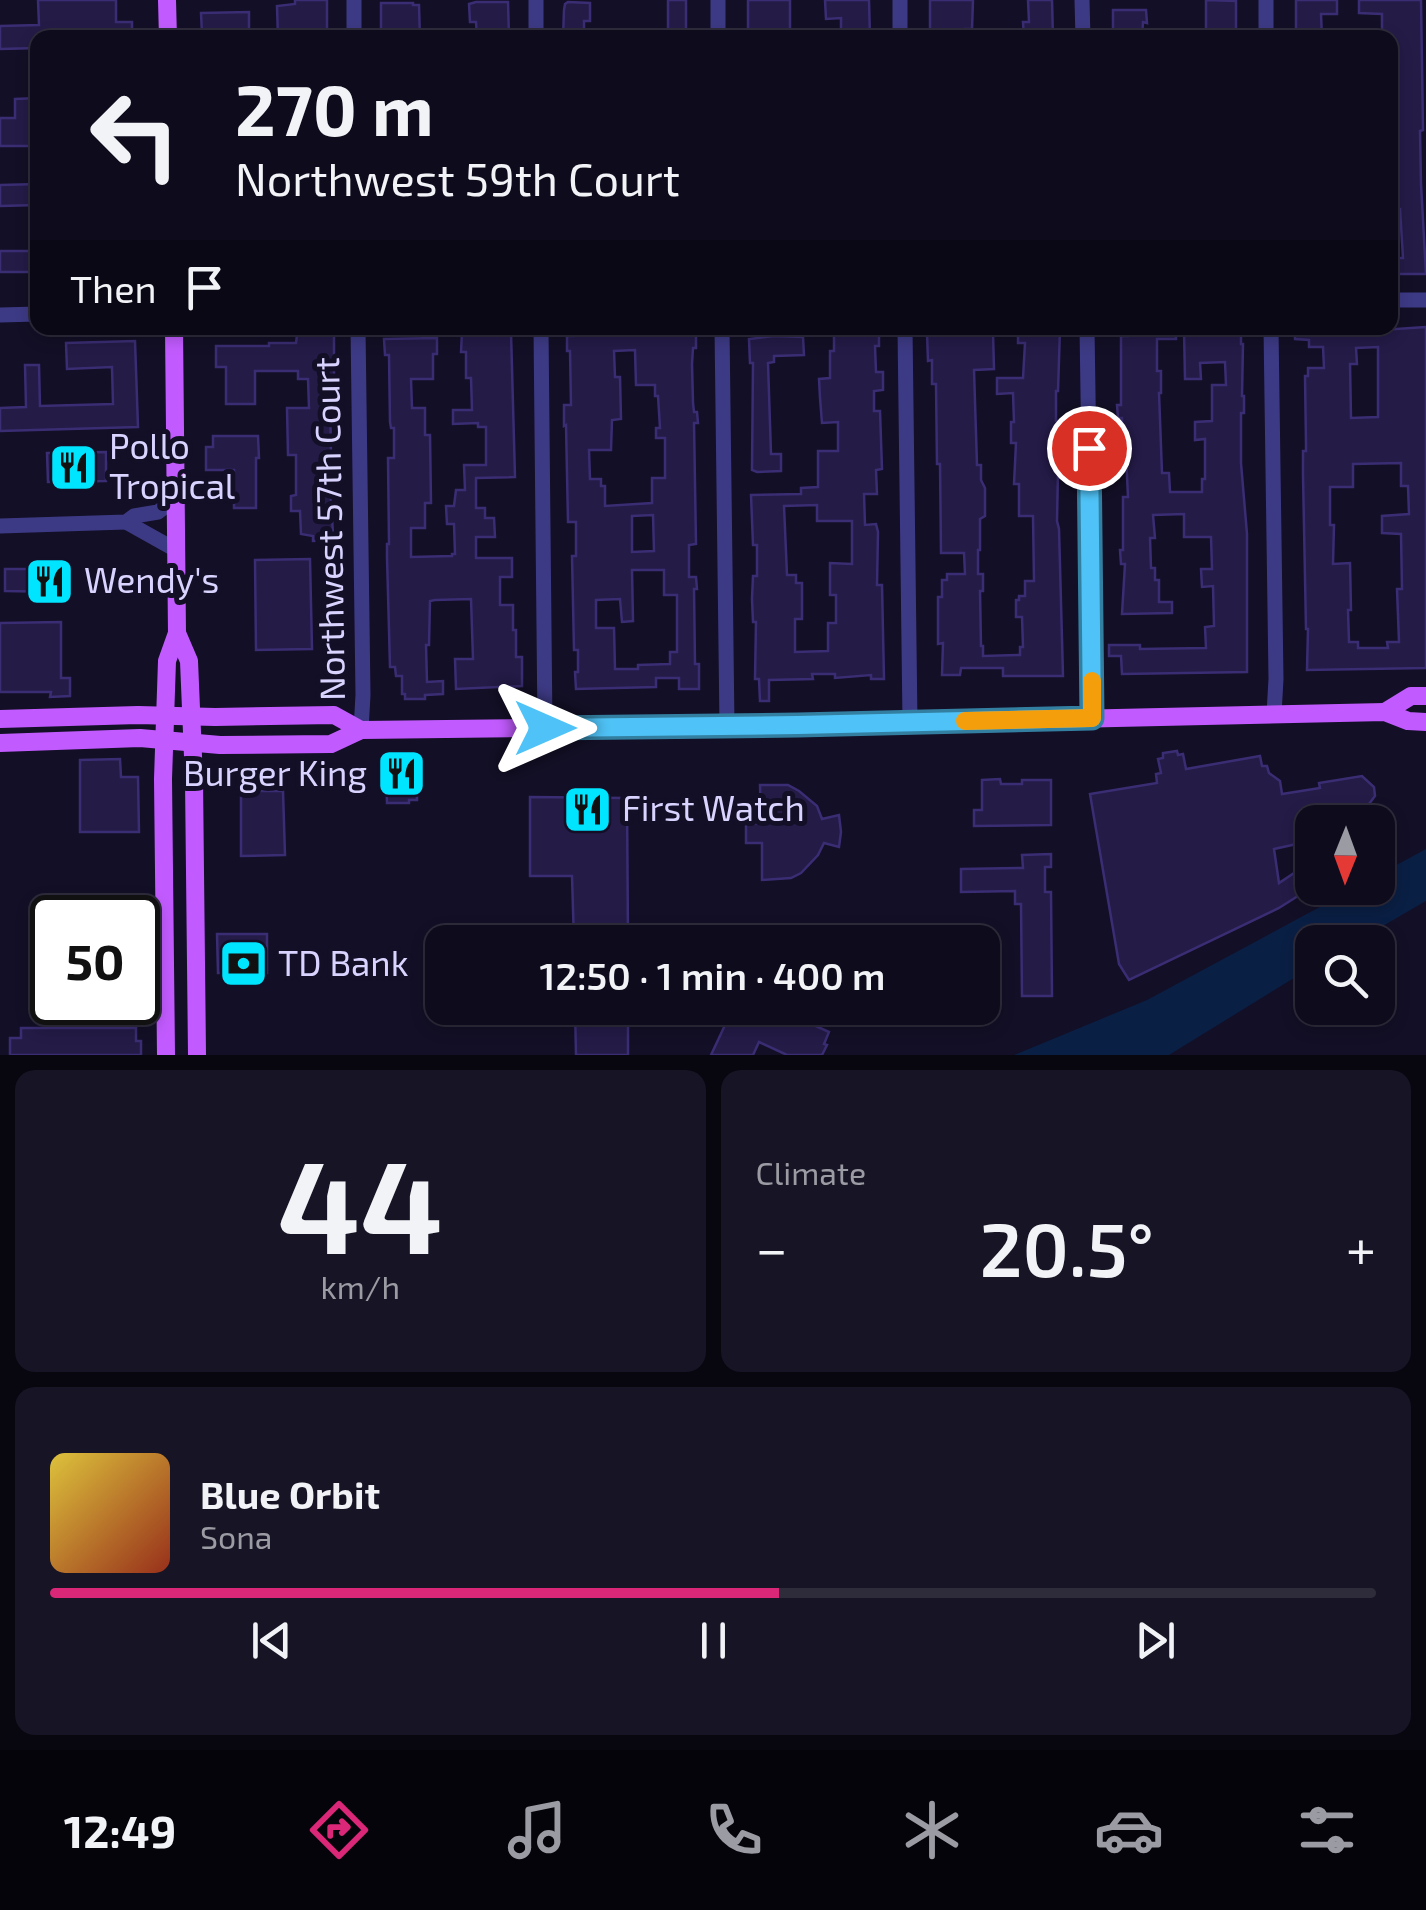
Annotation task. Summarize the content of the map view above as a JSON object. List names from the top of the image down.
{
  "streets": {
    "street": ["Northwest 57th Court"]
  },
  "places": {
    "restaurant": [
      "Pollo Tropical",
      "Wendy's",
      "Burger King",
      "First Watch"
    ],
    "bank": ["TD Bank"]
  },
  "north": "bottom",
  "page": {
    "turn": ["270 m", "Northwest 59th Court"],
    "then": "Then",
    "limit": "50",
    "trip": "12:50 · 1 min · 400 m",
    "tile": [
      ["44", "km/h"],
      "Climate"
    ],
    "heat": ["−", "20.5°", "+"],
    "song": ["Blue Orbit", "Sona"],
    "tabs": "12:49"
  }
}
